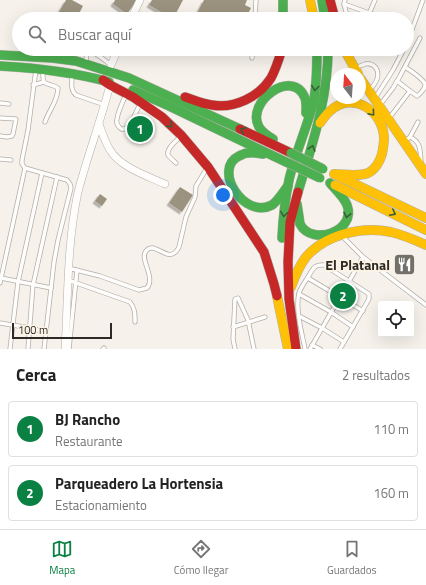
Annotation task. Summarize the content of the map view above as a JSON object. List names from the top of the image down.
{
  "places": {
    "restaurant": ["El Platanal"]
  },
  "scale_bar": "100 m",
  "north": "top",
  "page": {
    "search": "Buscar aquí",
    "pins": ["1", "2"],
    "scale": "100 m",
    "heading": ["Cerca", "2 resultados"],
    "list": [
      {
        "mark": "1",
        "name": "BJ Rancho",
        "note": "Restaurante",
        "value": "110 m"
      },
      {
        "mark": "2",
        "name": "Parqueadero La Hortensia",
        "note": "Estacionamiento",
        "value": "160 m"
      }
    ],
    "nav": ["Mapa", "Cómo llegar", "Guardados"]
  }
}
